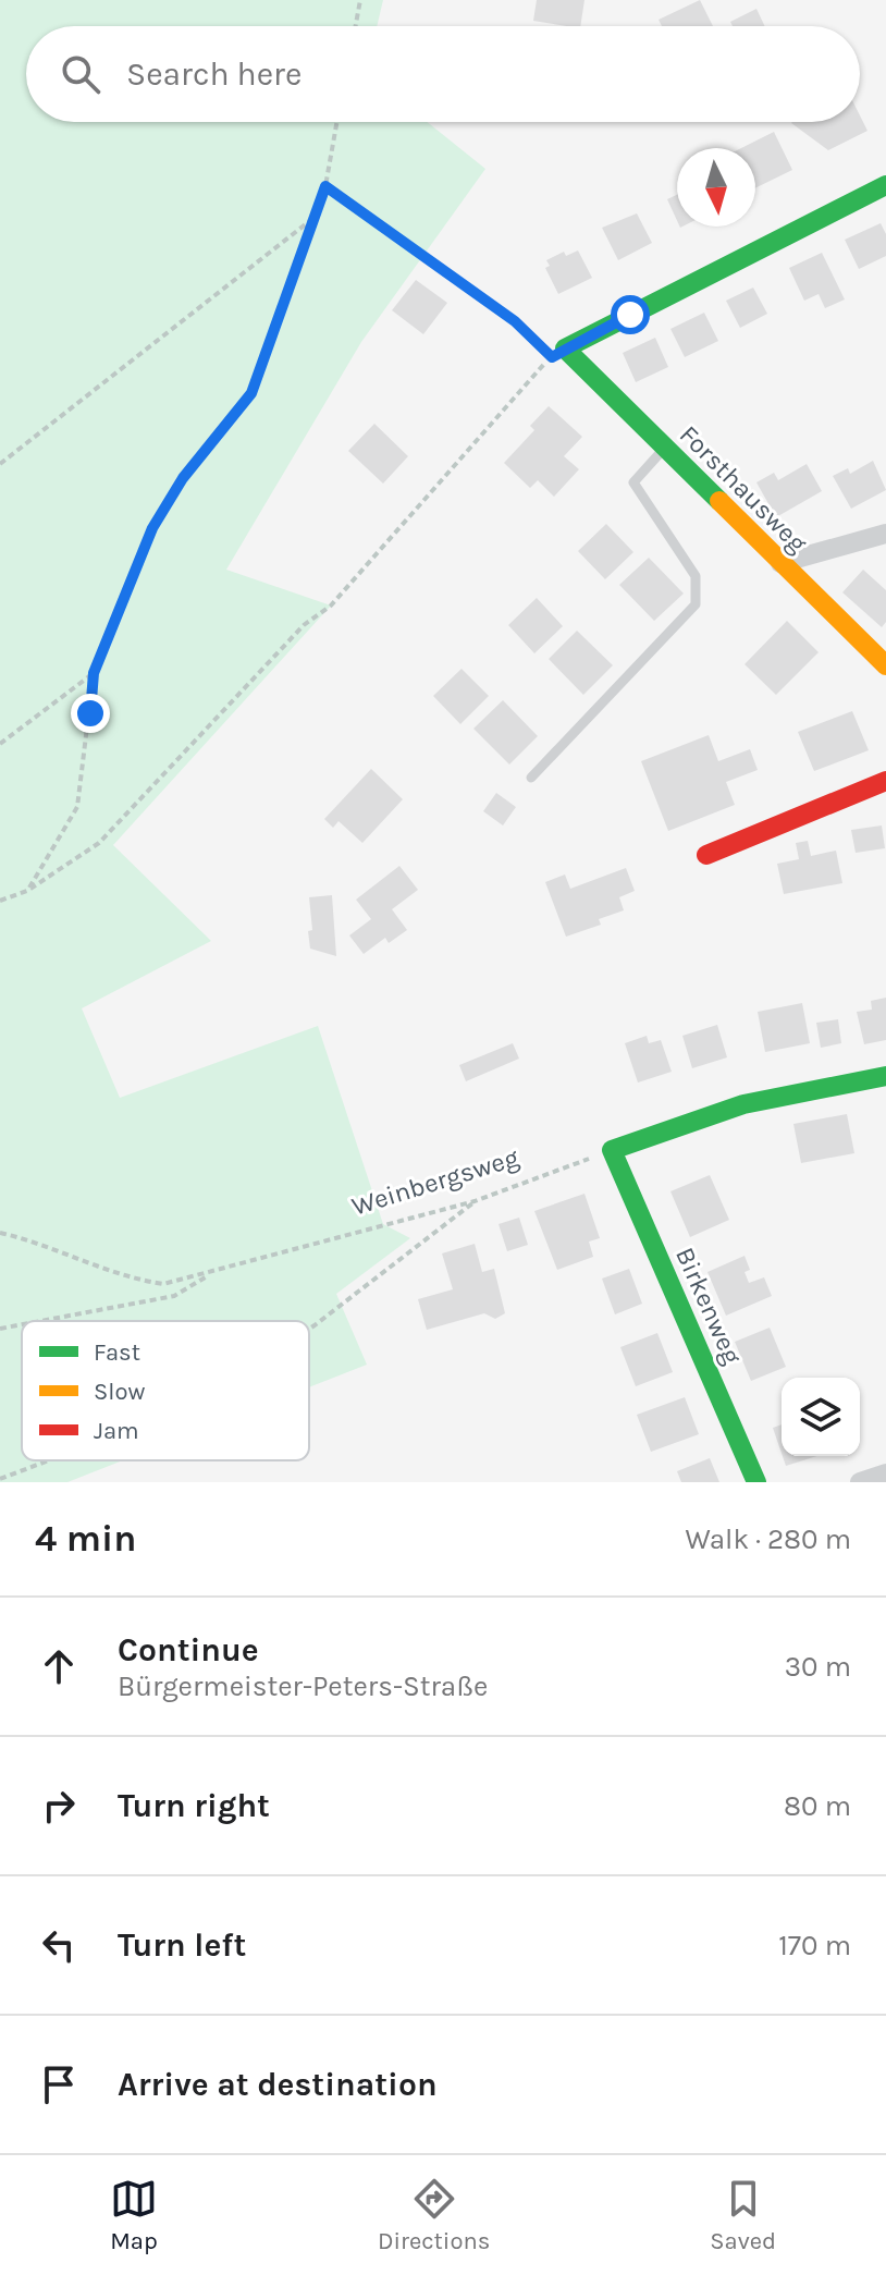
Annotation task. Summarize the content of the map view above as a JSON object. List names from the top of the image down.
{
  "streets": {
    "street": ["Forsthausweg", "Birkenweg"],
    "path": ["Weinbergsweg"]
  },
  "crossings": [
    ["Weinbergsweg", "Birkenweg"]
  ],
  "legend": ["Fast", "Slow", "Jam"],
  "north": "bottom",
  "page": {
    "search": "Search here",
    "heading": ["4 min", "Walk · 280 m"],
    "list": [
      ["Continue", "Bürgermeister-Peters-Straße", "30 m"],
      ["Turn right", "80 m"],
      ["Turn left", "170 m"],
      "Arrive at destination"
    ],
    "nav": ["Map", "Directions", "Saved"]
  }
}
